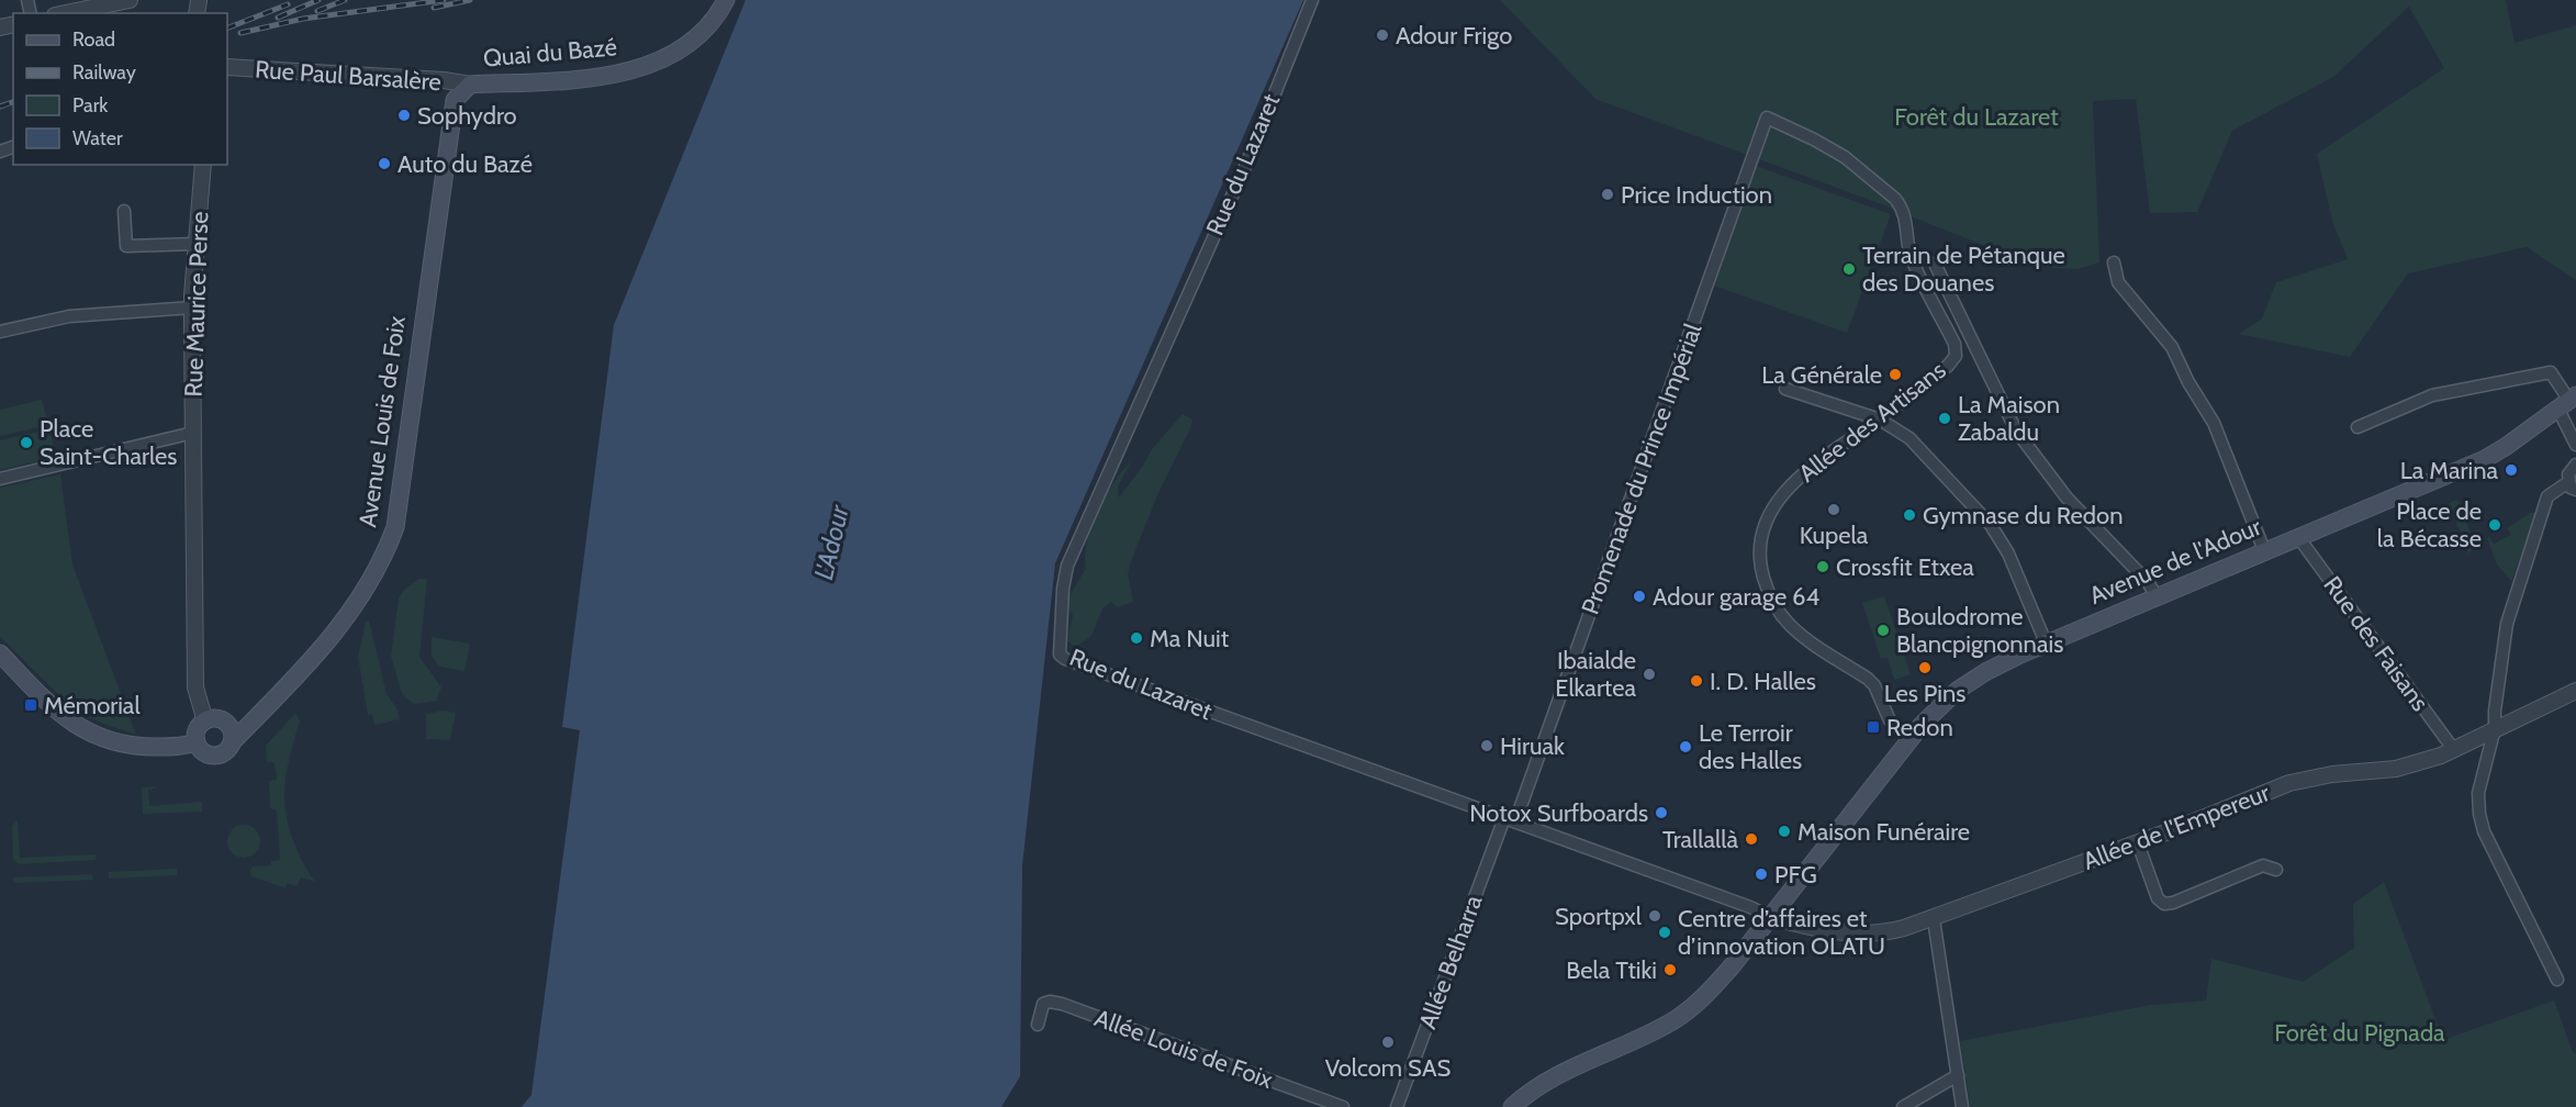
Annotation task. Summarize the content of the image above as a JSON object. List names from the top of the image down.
{
  "streets": {
    "main road": ["Quai du Bazé", "Avenue Louis de Foix", "Avenue de l'Adour"],
    "street": [
      "Rue Paul Barsalère",
      "Rue du Lazaret",
      "Rue Maurice Perse",
      "Allée des Artisans",
      "Promenade du Prince Impérial",
      "Rue des Faisans",
      "Allée de l'Empereur",
      "Allée Belharra",
      "Allée Louis de Foix"
    ]
  },
  "crossings": [
    ["Quai du Bazé", "Rue Paul Barsalère"],
    ["Quai du Bazé", "Avenue Louis de Foix"],
    ["Rue Paul Barsalère", "Avenue Louis de Foix"],
    ["Rue du Lazaret", "Promenade du Prince Impérial"],
    ["Rue du Lazaret", "Avenue de l'Adour"],
    ["Rue du Lazaret", "Allée de l'Empereur"],
    ["Rue du Lazaret", "Allée Belharra"],
    ["Rue Maurice Perse", "Avenue Louis de Foix"],
    ["Allée des Artisans", "Promenade du Prince Impérial"],
    ["Allée des Artisans", "Avenue de l'Adour"],
    ["Promenade du Prince Impérial", "Allée Belharra"],
    ["Avenue de l'Adour", "Rue des Faisans"],
    ["Avenue de l'Adour", "Allée de l'Empereur"],
    ["Rue des Faisans", "Allée de l'Empereur"]
  ],
  "water": ["L'Adour"],
  "parks": ["Forêt du Lazaret", "Forêt du Pignada"],
  "places": {
    "other": [
      "Adour Frigo",
      "Sophydro",
      "Auto du Bazé",
      "Price Induction",
      "Terrain de Pétanque des Douanes",
      "La Générale",
      "La Maison Zabaldu",
      "Place Saint-Charles",
      "La Marina",
      "Kupela",
      "Gymnase du Redon",
      "Place de la Bécasse",
      "Crossfit Etxea",
      "Adour garage 64",
      "Boulodrome Blancpignonnais",
      "Ma Nuit",
      "Les Pins",
      "Ibaialde Elkartea",
      "I. D. Halles",
      "Hiruak",
      "Le Terroir des Halles",
      "Notox Surfboards",
      "Maison Funéraire",
      "Trallallà",
      "PFG",
      "Sportpxl",
      "Centre d’affaires et d’innovation OLATU",
      "Bela Ttiki",
      "Volcom SAS"
    ],
    "transit": ["Mémorial", "Redon"]
  },
  "legend": [
    "Road",
    "Railway",
    "Park",
    "Water"
  ]
}
